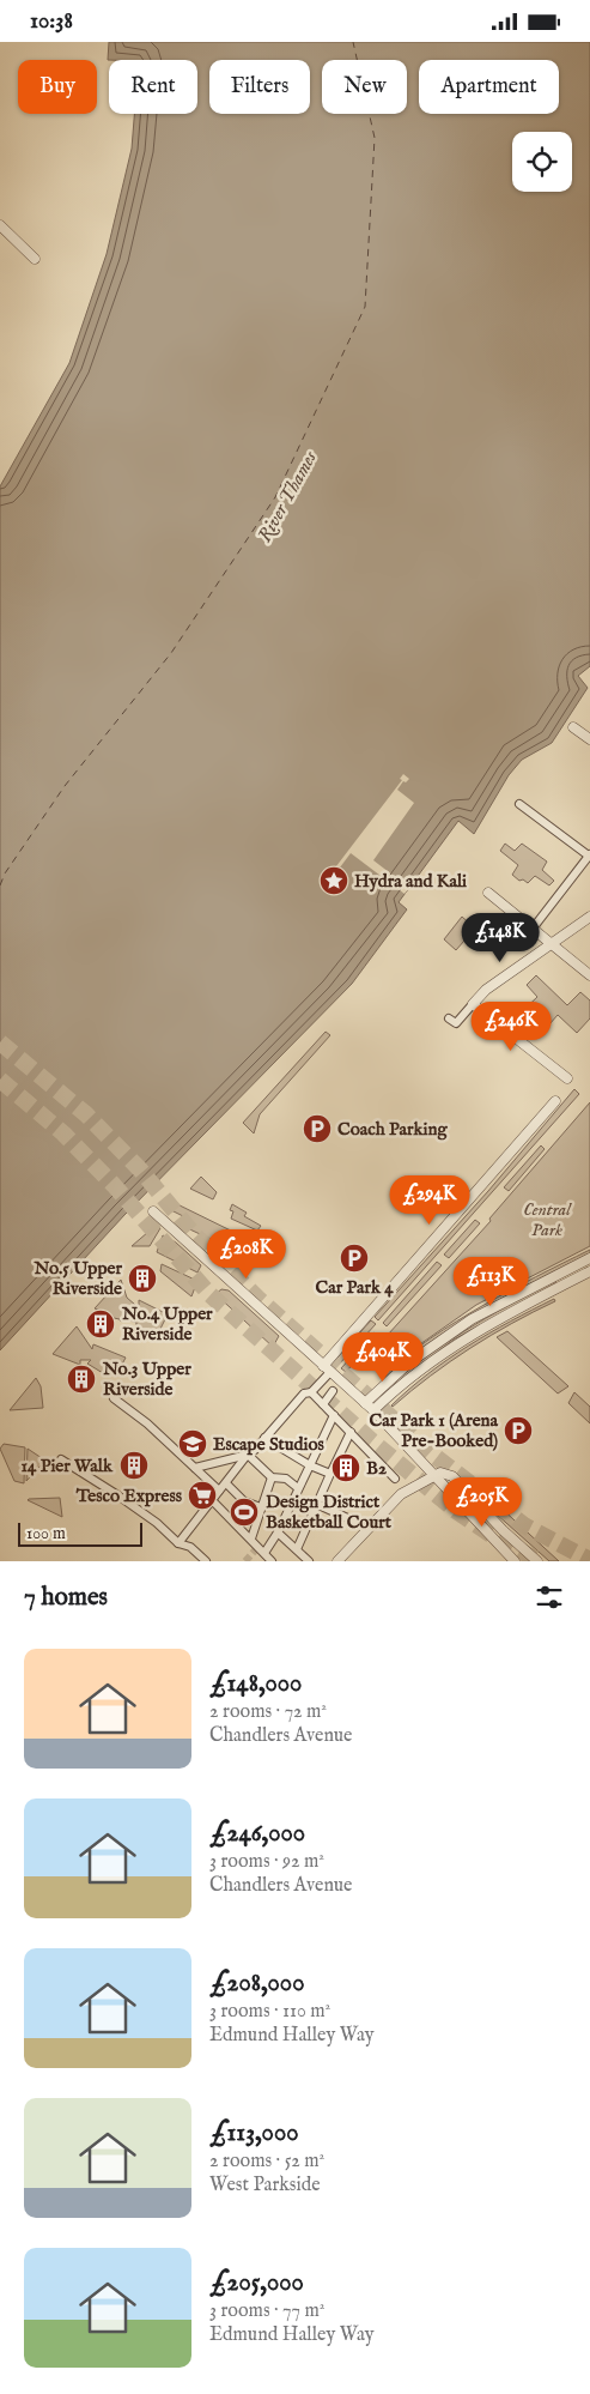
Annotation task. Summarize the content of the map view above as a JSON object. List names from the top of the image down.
{
  "water": ["River Thames"],
  "parks": ["Central Park"],
  "places": {
    "place": ["Hydra and Kali"],
    "parking": ["Coach Parking", "Car Park 4", "Car Park 1 (Arena Pre-Booked)"],
    "building": [
      "No.5 Upper Riverside",
      "No.4 Upper Riverside",
      "No.3 Upper Riverside",
      "14 Pier Walk",
      "B2"
    ],
    "school or university": ["Escape Studios"],
    "supermarket": ["Tesco Express"],
    "sports": ["Design District Basketball Court"]
  },
  "scale_bar": "100 m",
  "page": {
    "status": "10:38",
    "chip": [
      "Buy",
      "Rent",
      "Filters",
      "New",
      "Apartment"
    ],
    "price": [
      "£148K",
      "£246K",
      "£294K",
      "£208K",
      "£113K",
      "£404K",
      "£205K"
    ],
    "scale": "100 m",
    "heading": "7 homes",
    "list": [
      {
        "name": "£148,000",
        "note": "2 rooms · 72 m² · Chandlers Avenue"
      },
      {
        "name": "£246,000",
        "note": "3 rooms · 92 m² · Chandlers Avenue"
      },
      {
        "name": "£208,000",
        "note": "3 rooms · 110 m² · Edmund Halley Way"
      },
      {
        "name": "£113,000",
        "note": "2 rooms · 52 m² · West Parkside"
      },
      {
        "name": "£205,000",
        "note": "3 rooms · 77 m² · Edmund Halley Way"
      }
    ]
  }
}
